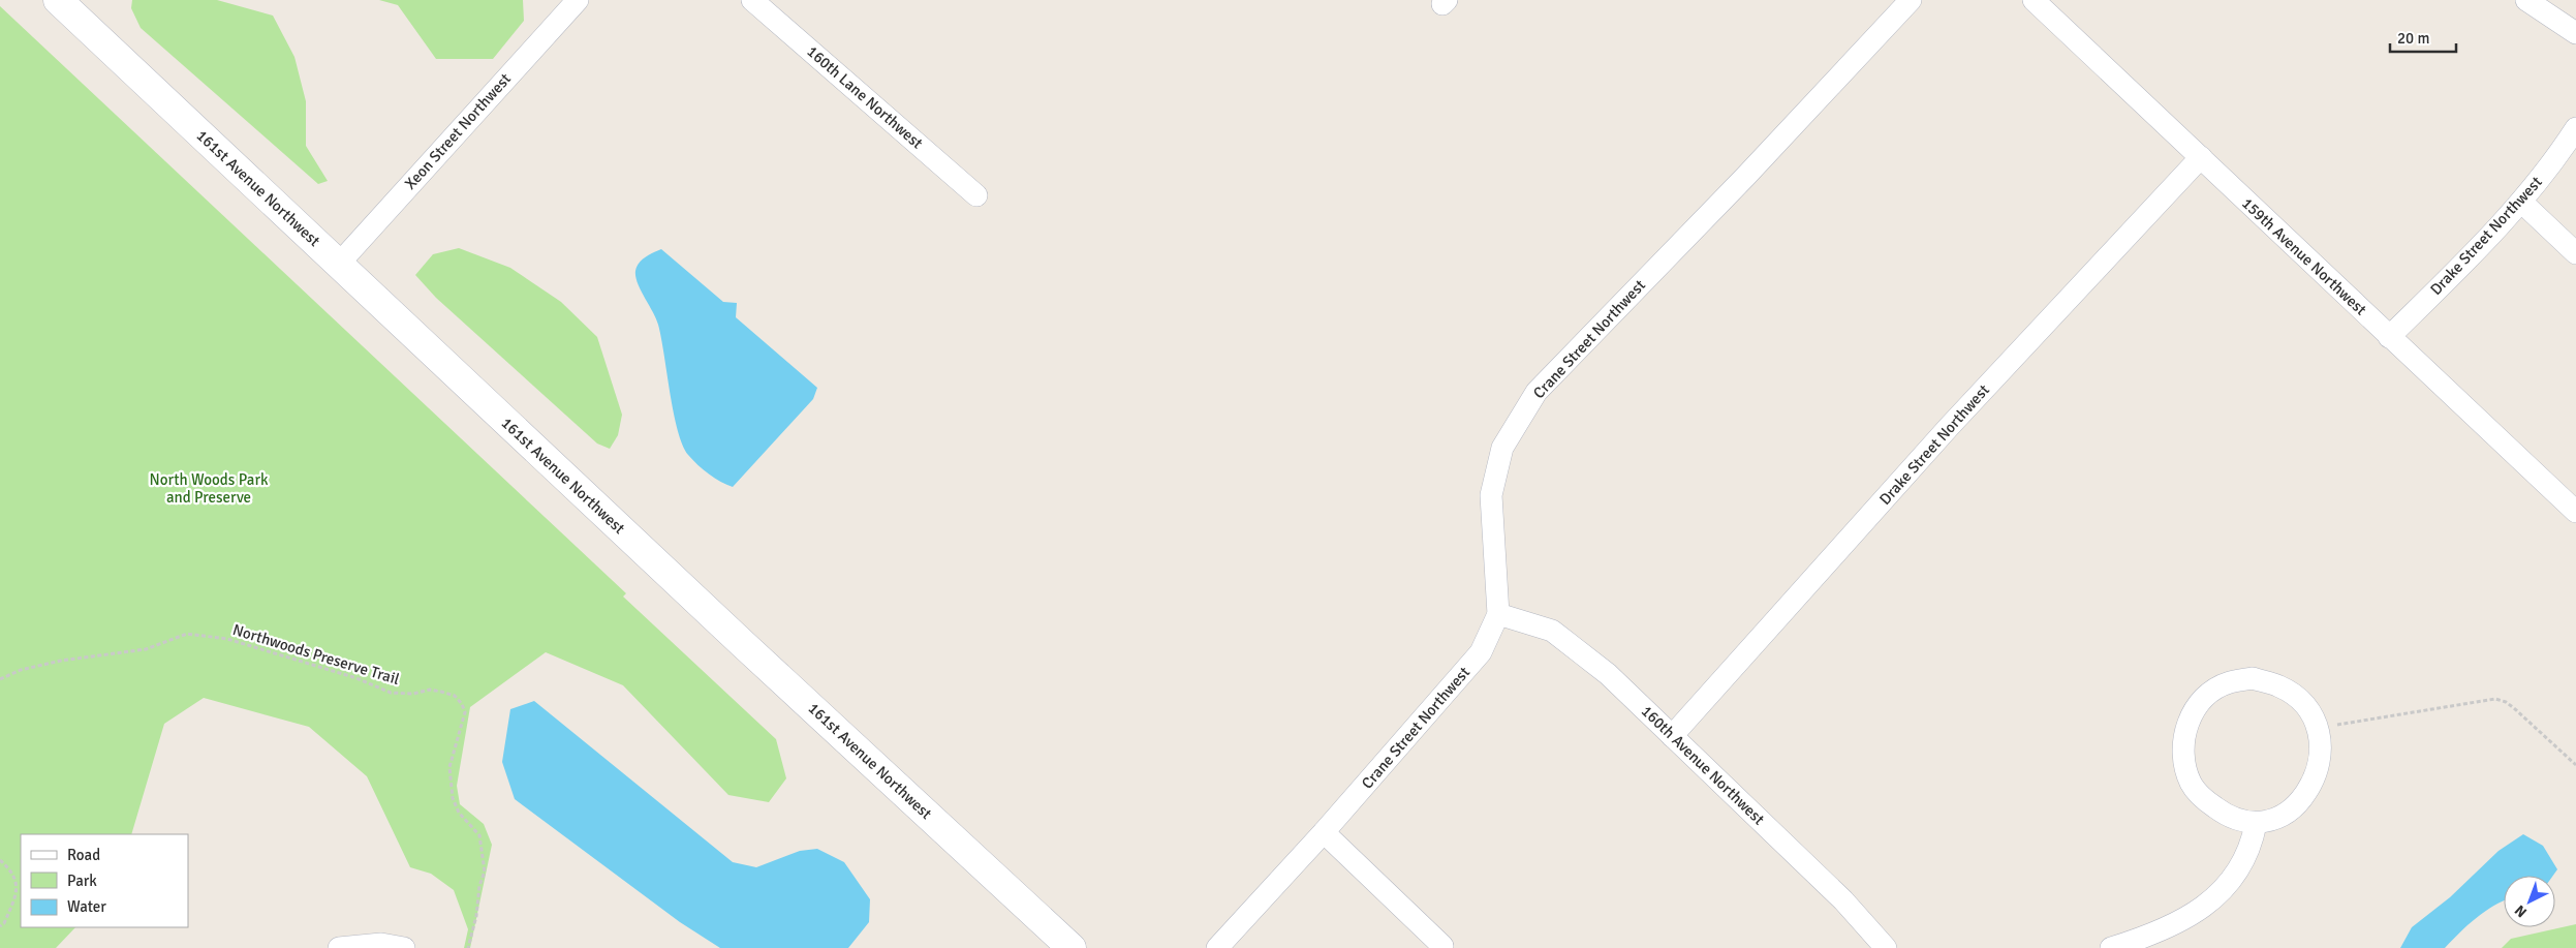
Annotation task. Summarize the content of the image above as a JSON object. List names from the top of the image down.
{
  "streets": {
    "main road": ["161st Avenue Northwest"],
    "street": [
      "160th Lane Northwest",
      "Xeon Street Northwest",
      "Drake Street Northwest",
      "159th Avenue Northwest",
      "Crane Street Northwest",
      "160th Avenue Northwest"
    ],
    "path": ["Northwoods Preserve Trail"]
  },
  "crossings": [
    ["Xeon Street Northwest", "161st Avenue Northwest"],
    ["Drake Street Northwest", "159th Avenue Northwest"],
    ["Drake Street Northwest", "160th Avenue Northwest"],
    ["Crane Street Northwest", "160th Avenue Northwest"]
  ],
  "parks": ["North Woods Park and Preserve"],
  "legend": ["Road", "Park", "Water"],
  "scale_bar": "20 m",
  "north": "bottom left"
}
